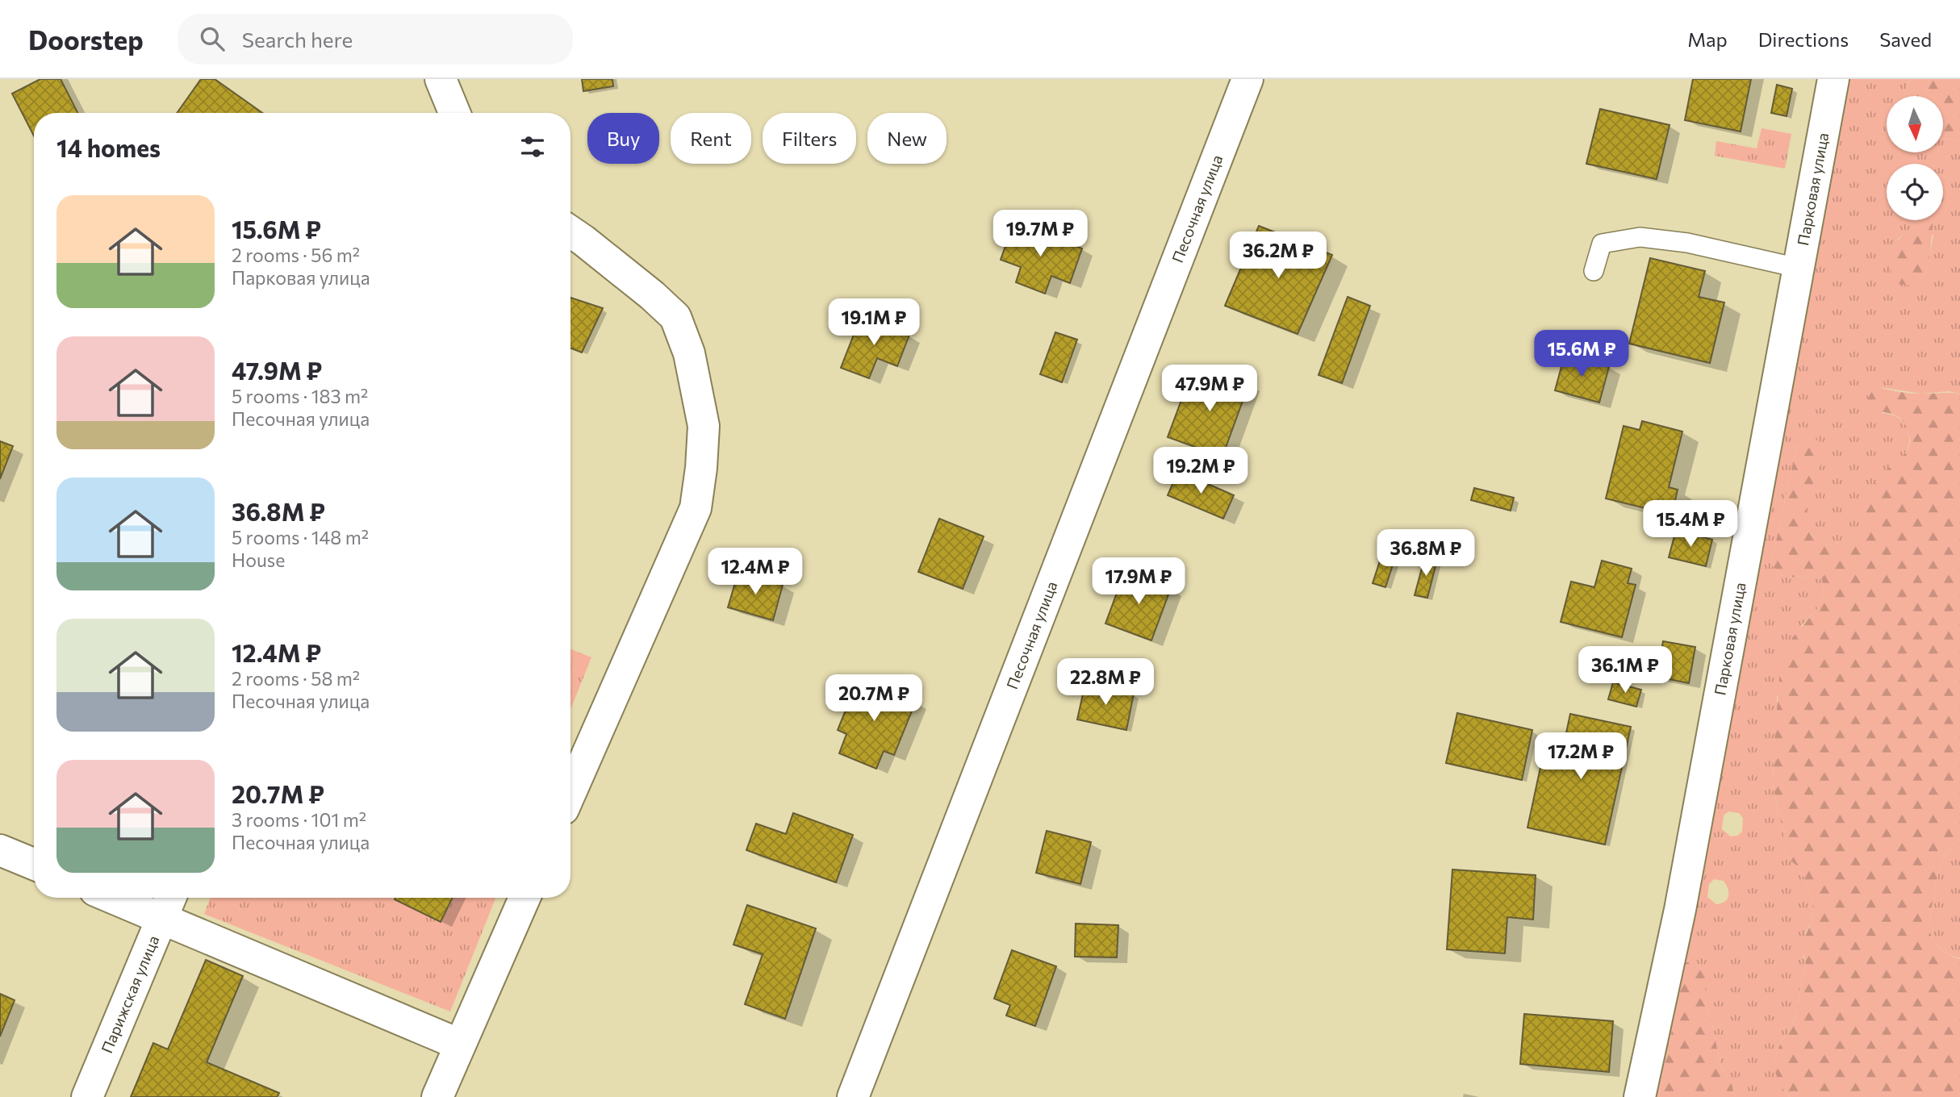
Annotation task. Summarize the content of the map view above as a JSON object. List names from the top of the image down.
{
  "streets": {
    "street": ["Парковая улица", "Песочная улица", "Парижская улица"]
  },
  "north": "bottom",
  "page": {
    "header": "Doorstep",
    "search": "Search here",
    "nav": ["Map", "Directions", "Saved"],
    "chip": [
      "Buy",
      "Rent",
      "Filters",
      "New"
    ],
    "heading": "14 homes",
    "list": [
      {
        "name": "15.6M ₽",
        "note": "2 rooms · 56 m² · Парковая улица"
      },
      {
        "name": "47.9M ₽",
        "note": "5 rooms · 183 m² · Песочная улица"
      },
      {
        "name": "36.8M ₽",
        "note": "5 rooms · 148 m² · House"
      },
      {
        "name": "12.4M ₽",
        "note": "2 rooms · 58 m² · Песочная улица"
      },
      {
        "name": "20.7M ₽",
        "note": "3 rooms · 101 m² · Песочная улица"
      }
    ],
    "price": [
      "19.7M ₽",
      "36.2M ₽",
      "19.1M ₽",
      "15.6M ₽",
      "47.9M ₽",
      "19.2M ₽",
      "15.4M ₽",
      "36.8M ₽",
      "12.4M ₽",
      "17.9M ₽",
      "36.1M ₽",
      "22.8M ₽",
      "20.7M ₽",
      "17.2M ₽"
    ]
  }
}
